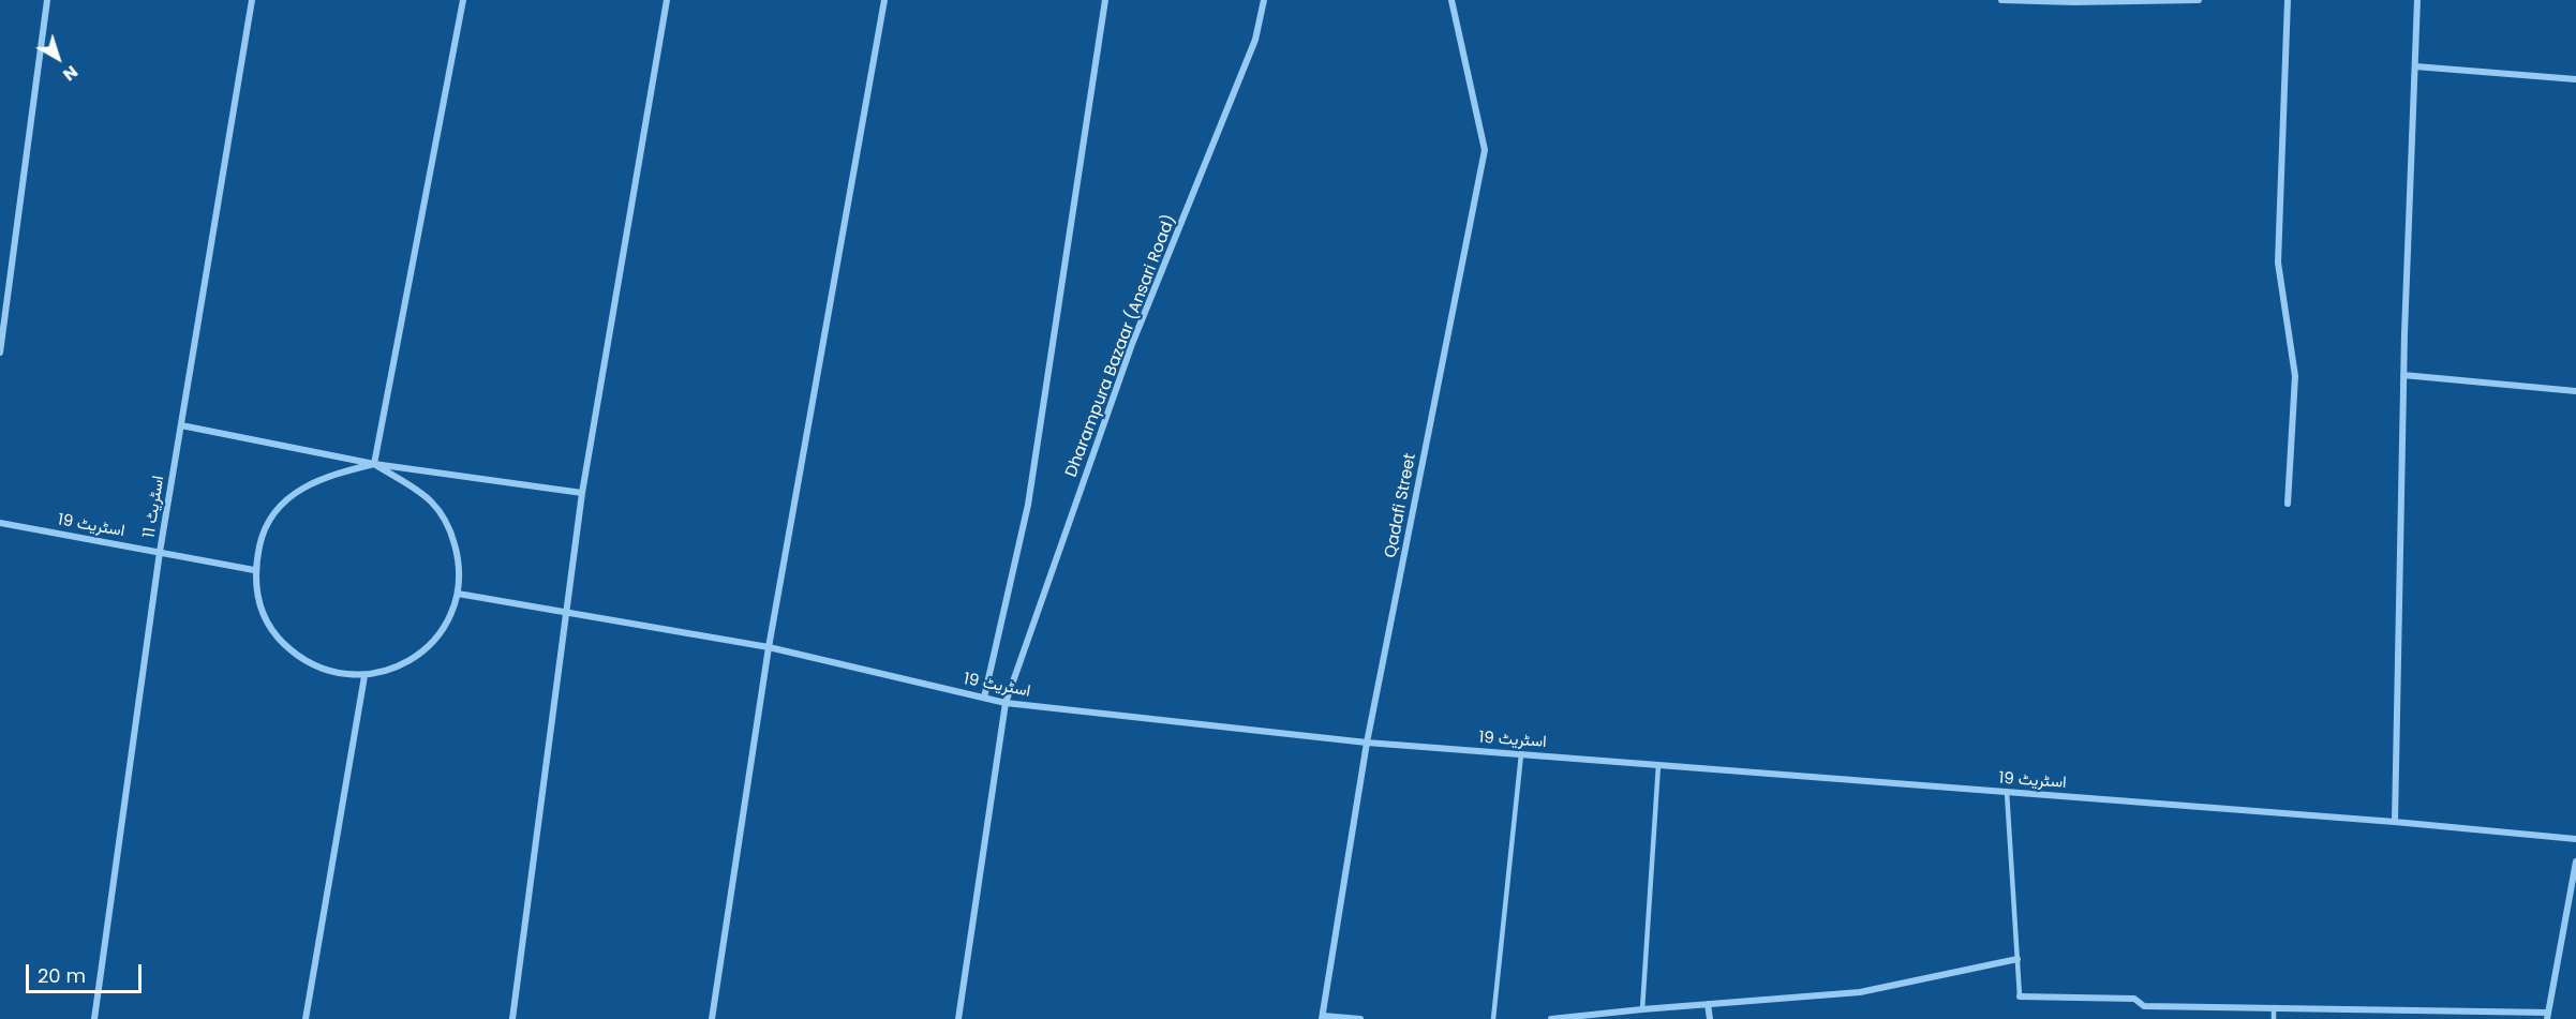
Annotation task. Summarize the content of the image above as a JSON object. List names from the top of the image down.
{
  "streets": {
    "street": [
      "Dharampura Bazaar (Ansari Road)",
      "Qadafi Street",
      "اسٹریٹ 11",
      "اسٹریٹ 19"
    ]
  },
  "crossings": [
    ["Dharampura Bazaar (Ansari Road)", "اسٹریٹ 19"],
    ["Qadafi Street", "اسٹریٹ 19"],
    ["اسٹریٹ 11", "اسٹریٹ 19"]
  ],
  "scale_bar": "20 m",
  "north": "bottom right"
}
